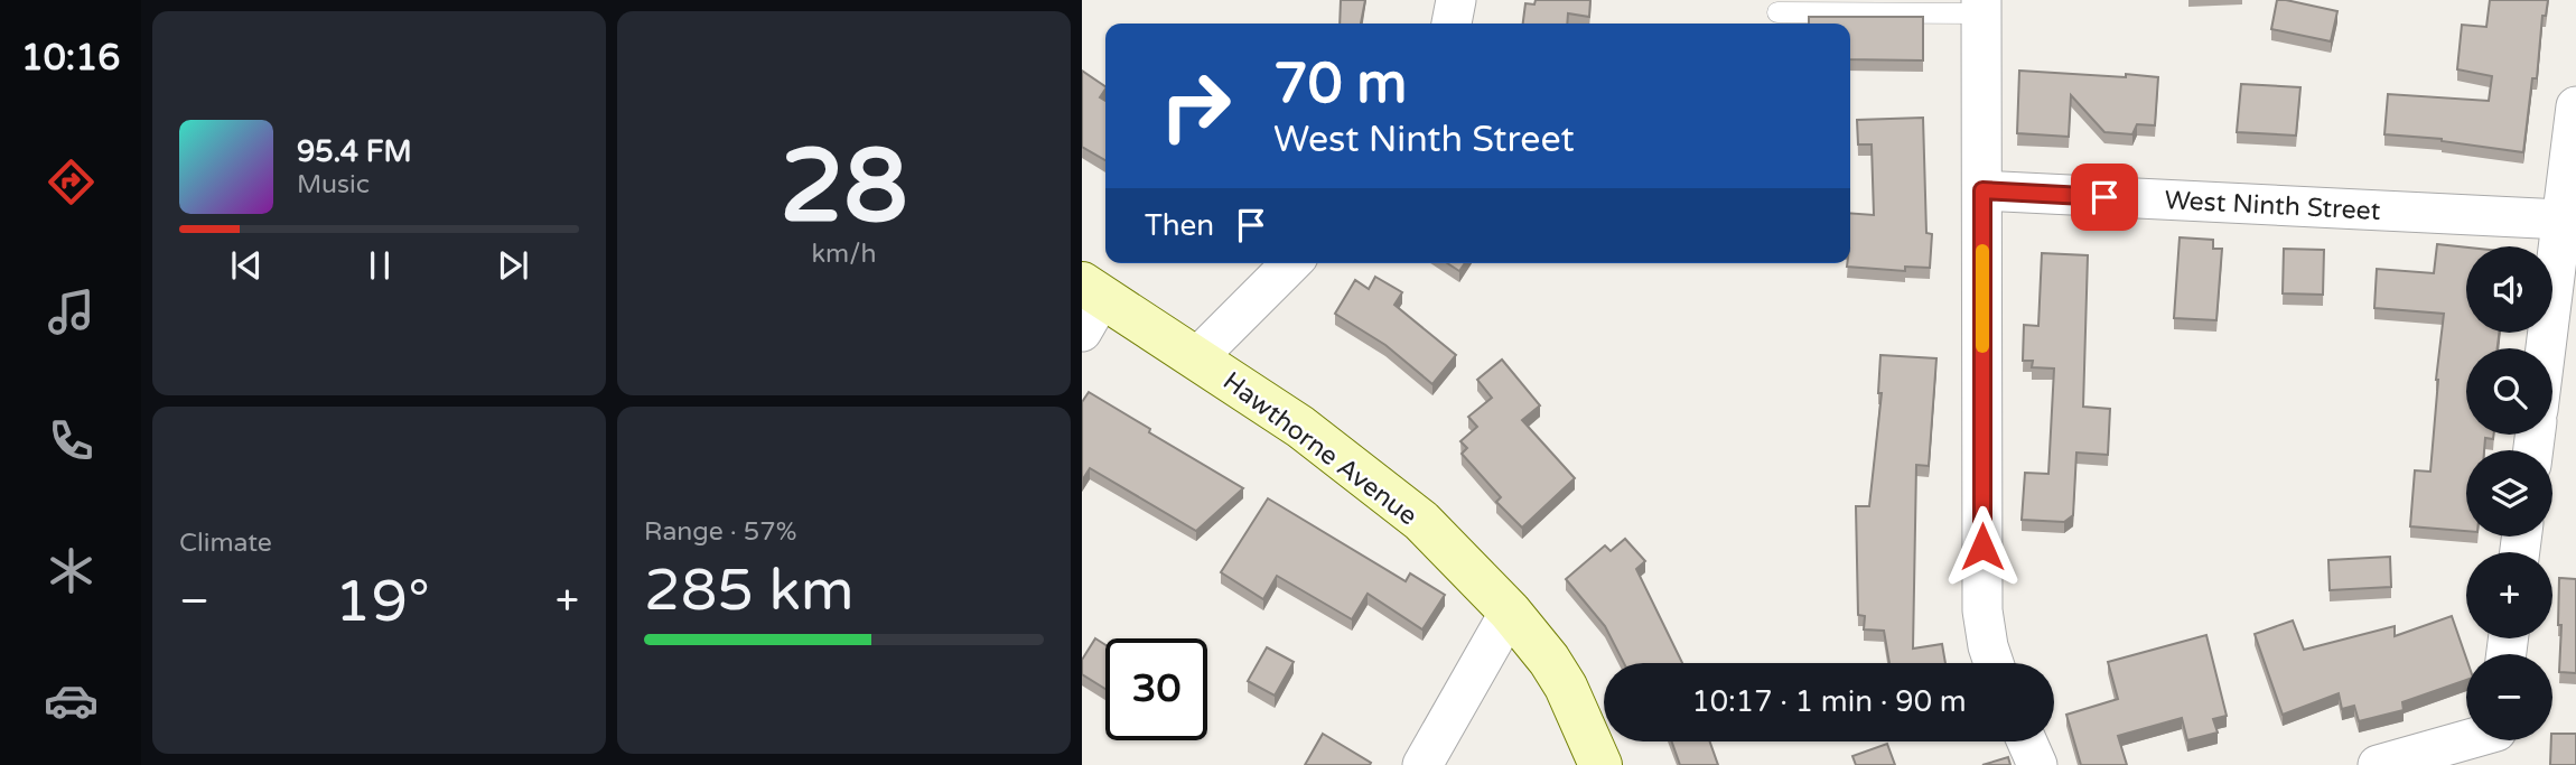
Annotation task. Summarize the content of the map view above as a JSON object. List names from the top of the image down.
{
  "streets": {
    "street": ["West Ninth Street", "Hawthorne Avenue"]
  },
  "page": {
    "tabs": "10:16",
    "tile": [
      ["28", "km/h"],
      "Climate",
      ["Range · 57%", "285 km"]
    ],
    "turn": ["70 m", "West Ninth Street"],
    "song": ["95.4 FM", "Music"],
    "then": "Then",
    "map_buttons": ["+", "−"],
    "heat": ["−", "19°", "+"],
    "limit": "30",
    "trip": "10:17 · 1 min · 90 m"
  }
}
